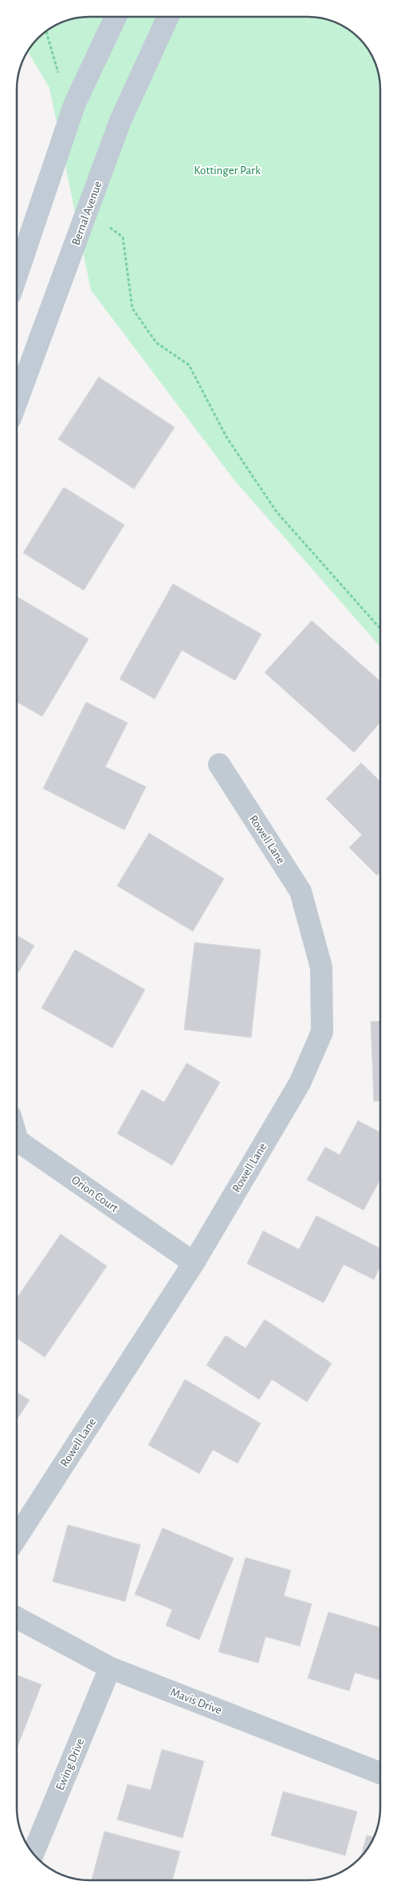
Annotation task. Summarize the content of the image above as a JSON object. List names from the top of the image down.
{
  "streets": {
    "main road": ["Bernal Avenue"],
    "street": [
      "Rowell Lane",
      "Orion Court",
      "Mavis Drive",
      "Ewing Drive"
    ]
  },
  "crossings": [
    ["Rowell Lane", "Orion Court"],
    ["Mavis Drive", "Ewing Drive"]
  ],
  "parks": ["Kottinger Park"]
}
